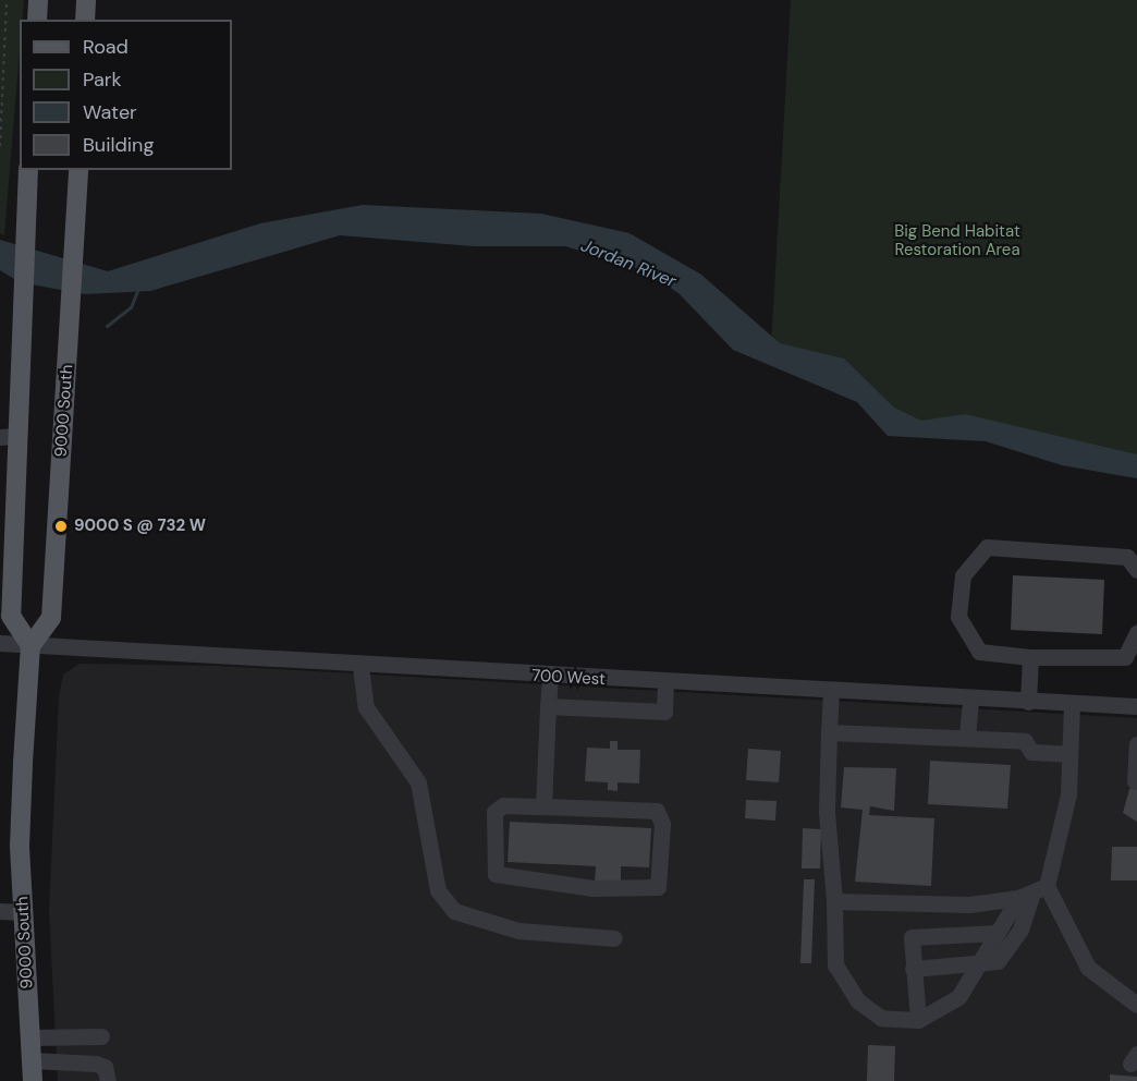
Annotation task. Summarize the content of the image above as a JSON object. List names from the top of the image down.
{
  "streets": {
    "main road": ["9000 South"],
    "street": ["700 West"]
  },
  "crossings": [
    ["9000 South", "700 West"]
  ],
  "water": ["Jordan River"],
  "parks": ["Big Bend Habitat Restoration Area"],
  "places": ["9000 S @ 732 W"],
  "legend": [
    "Road",
    "Park",
    "Water",
    "Building"
  ]
}
